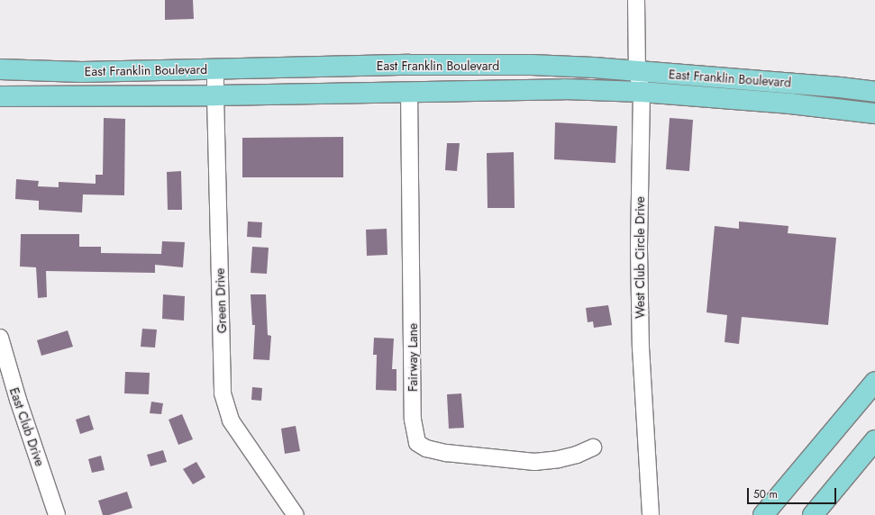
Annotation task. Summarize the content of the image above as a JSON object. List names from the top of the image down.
{
  "streets": {
    "main road": ["East Franklin Boulevard"],
    "street": [
      "West Club Circle Drive",
      "Green Drive",
      "Fairway Lane",
      "East Club Drive"
    ]
  },
  "crossings": [
    ["East Franklin Boulevard", "West Club Circle Drive"],
    ["East Franklin Boulevard", "Green Drive"],
    ["East Franklin Boulevard", "Fairway Lane"]
  ],
  "scale_bar": "50 m"
}
